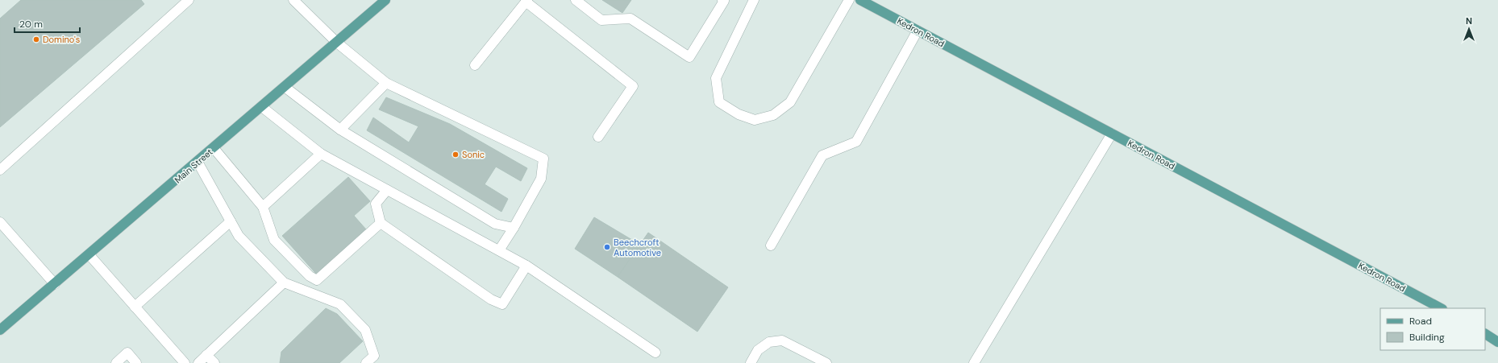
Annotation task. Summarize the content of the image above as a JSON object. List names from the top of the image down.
{
  "streets": {
    "main road": ["Kedron Road", "Main Street"]
  },
  "places": ["Domino's", "Sonic", "Beechcroft Automotive"],
  "legend": ["Road", "Building"],
  "scale_bar": "20 m",
  "north": "top"
}
